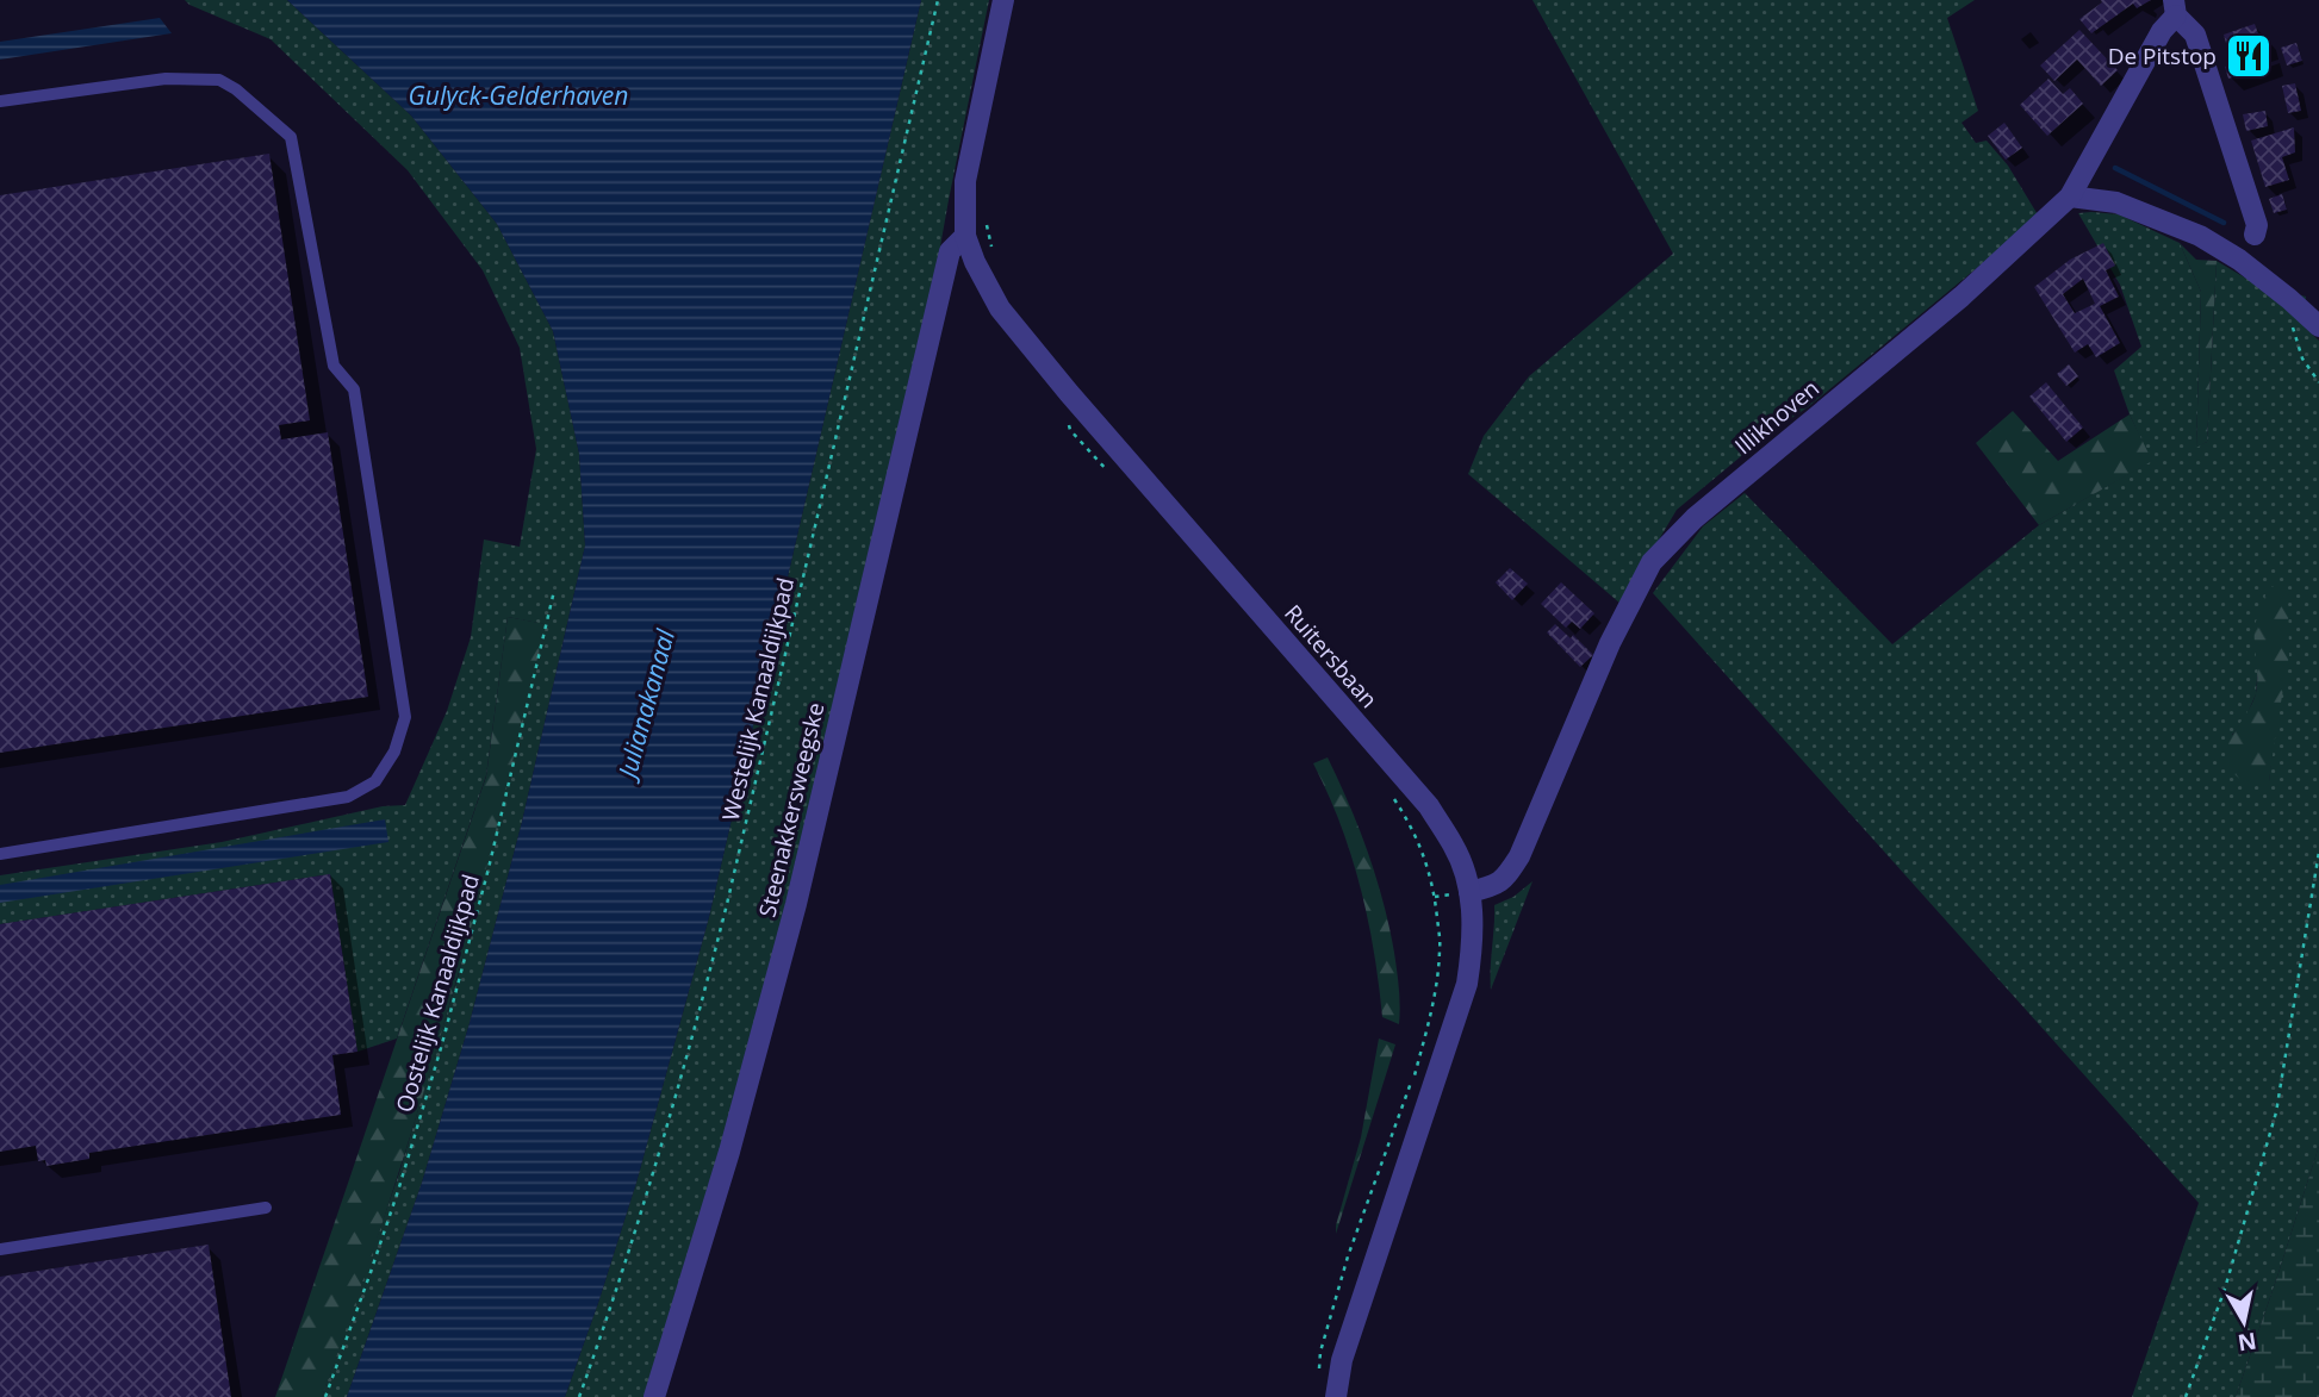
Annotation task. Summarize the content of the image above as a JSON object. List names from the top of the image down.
{
  "streets": {
    "street": ["Illikhoven", "Ruitersbaan", "Steenakkersweegske"],
    "path": ["Westelijk Kanaaldijkpad", "Oostelijk Kanaaldijkpad"]
  },
  "crossings": [
    ["Illikhoven", "Ruitersbaan"],
    ["Ruitersbaan", "Steenakkersweegske"]
  ],
  "water": ["Gulyck-Gelderhaven", "Julianakanaal"],
  "places": {
    "restaurant": ["De Pitstop"]
  },
  "north": "bottom"
}
